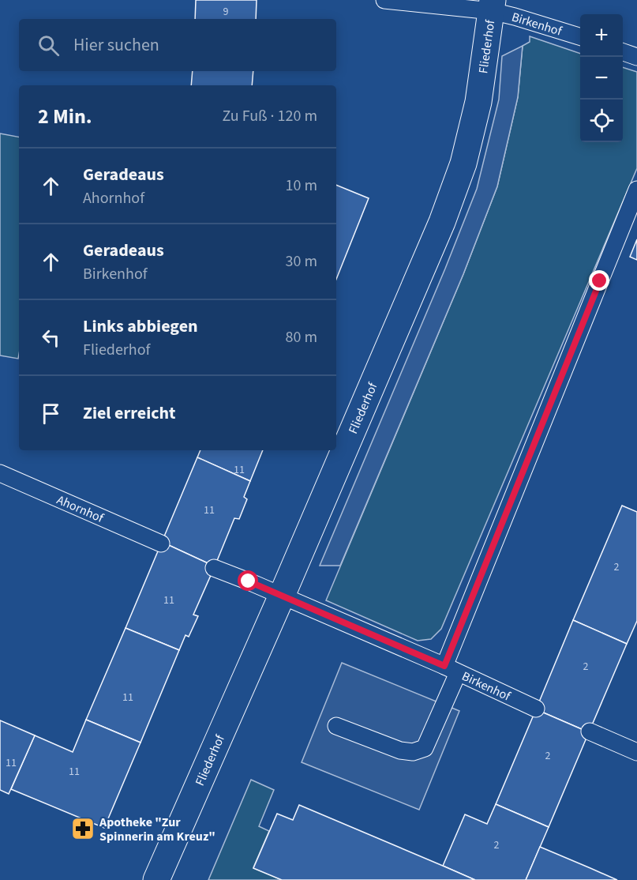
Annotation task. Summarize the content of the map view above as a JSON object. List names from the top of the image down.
{
  "streets": {
    "street": ["Fliederhof"],
    "lane": ["Birkenhof", "Ahornhof"]
  },
  "crossings": [
    ["Birkenhof", "Fliederhof"]
  ],
  "places": {
    "pharmacy": ["Apotheke \"Zur Spinnerin am Kreuz\""]
  },
  "house_numbers": [
    "9",
    "11",
    "11",
    "2",
    "11",
    "2",
    "11",
    "2",
    "11",
    "11",
    "2"
  ],
  "page": {
    "map_buttons": ["+", "−"],
    "search": "Hier suchen",
    "heading": ["2 Min.", "Zu Fuß · 120 m"],
    "list": [
      ["Geradeaus", "Ahornhof", "10 m"],
      ["Geradeaus", "Birkenhof", "30 m"],
      ["Links abbiegen", "Fliederhof", "80 m"],
      "Ziel erreicht"
    ]
  }
}
